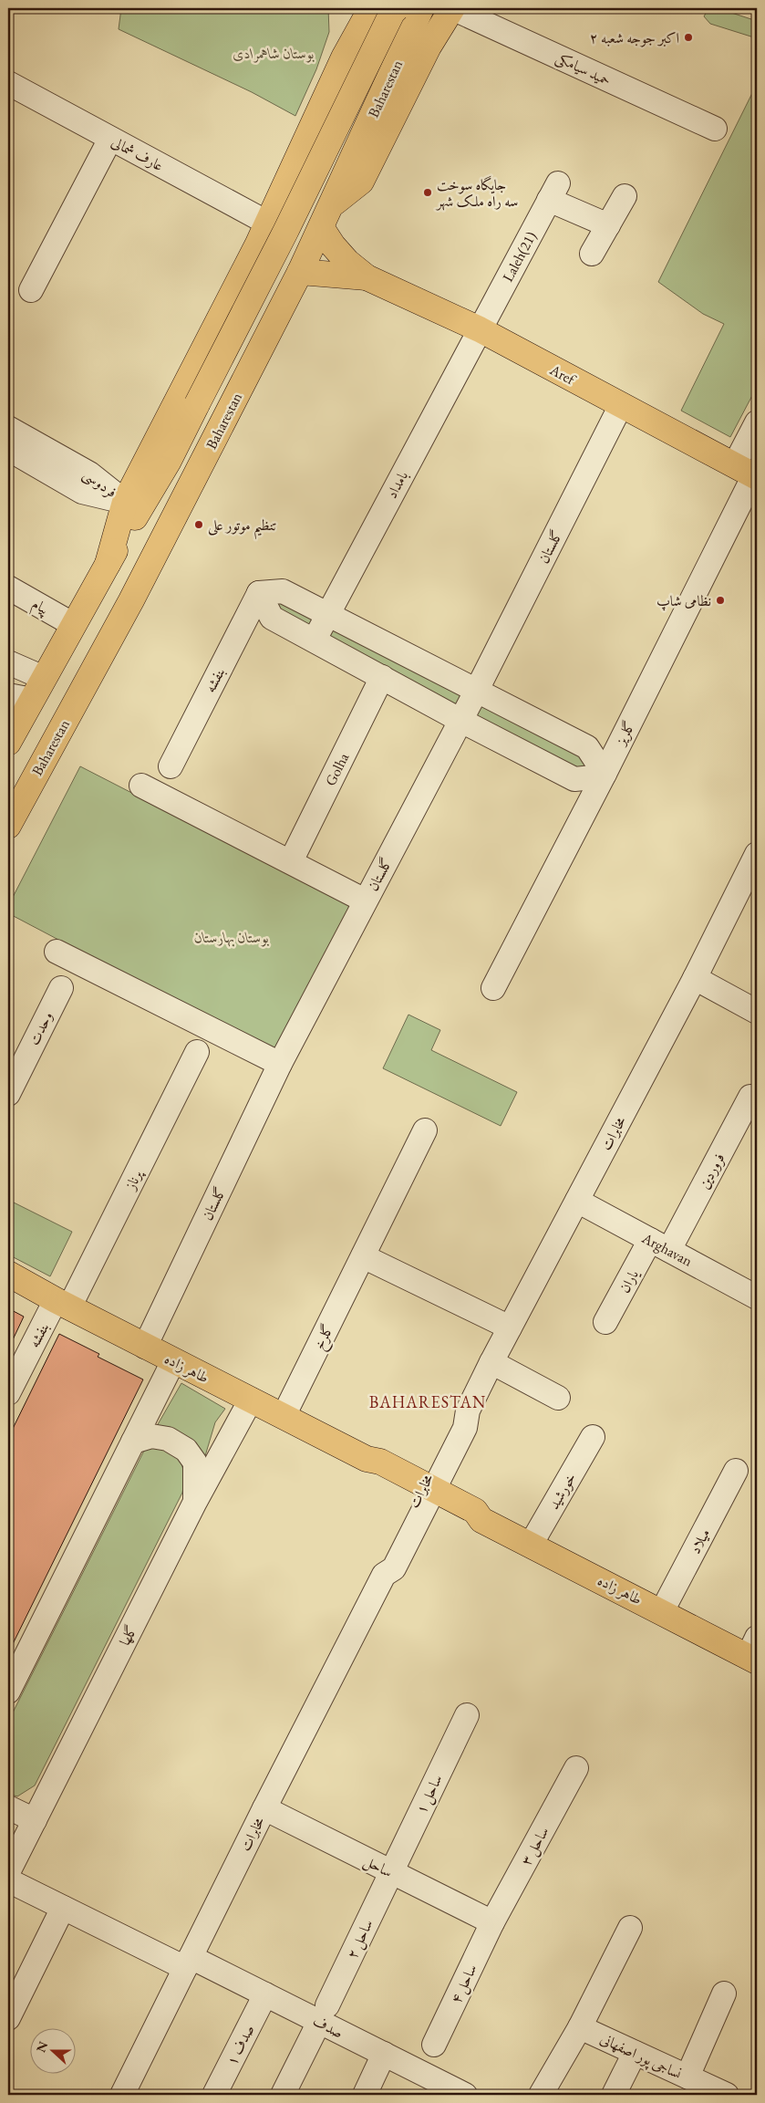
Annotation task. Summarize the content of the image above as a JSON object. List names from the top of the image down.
{
  "streets": {
    "main road": ["Baharestan", "Aref", "طاهر زاده"],
    "street": [
      "حمید سیامکی",
      "عارف شمالی",
      "Laleh(21)",
      "فردوسی",
      "بامداد",
      "گلستان",
      "پیام",
      "بنفشه",
      "گلریز",
      "Golha",
      "وحدت",
      "مخابرات",
      "فروردین",
      "پرناز",
      "Arghavan",
      "یاران",
      "گلرخ",
      "خورشید",
      "میلاد",
      "گلها",
      "ساحل ۱",
      "ساحل ۳",
      "ساحل",
      "ساحل ۲",
      "ساحل ۴",
      "صدف",
      "صدف ۱",
      "نساجی پور اصفهانی"
    ]
  },
  "crossings": [
    ["Baharestan", "عارف شمالی"],
    ["Baharestan", "فردوسی"],
    ["Baharestan", "پیام"],
    ["Laleh(21)", "Aref"],
    ["Laleh(21)", "بامداد"],
    ["Aref", "بامداد"],
    ["Aref", "گلستان"],
    ["Aref", "گلریز"],
    ["گلستان", "طاهر زاده"],
    ["بنفشه", "پرناز"],
    ["بنفشه", "طاهر زاده"],
    ["مخابرات", "Arghavan"],
    ["مخابرات", "طاهر زاده"],
    ["مخابرات", "ساحل"],
    ["مخابرات", "صدف"],
    ["فروردین", "Arghavan"],
    ["فروردین", "یاران"],
    ["پرناز", "طاهر زاده"],
    ["Arghavan", "یاران"],
    ["گلرخ", "طاهر زاده"],
    ["طاهر زاده", "خورشید"],
    ["طاهر زاده", "میلاد"],
    ["طاهر زاده", "گلها"],
    ["ساحل ۱", "ساحل"],
    ["ساحل ۱", "ساحل ۲"],
    ["ساحل ۳", "ساحل"],
    ["ساحل ۳", "ساحل ۴"],
    ["ساحل", "ساحل ۲"],
    ["ساحل", "ساحل ۴"],
    ["ساحل ۲", "صدف"],
    ["صدف", "صدف ۱"]
  ],
  "districts": ["BAHARESTAN"],
  "parks": ["بوستان شاهمرادی", "بوستان بهارستان"],
  "places": [
    "اکبر جوجه شعبه ۲",
    "جایگاه سوخت سه راه ملک شهر",
    "تنظیم موتور علی",
    "نظامی شاپ"
  ],
  "north": "left"
}
